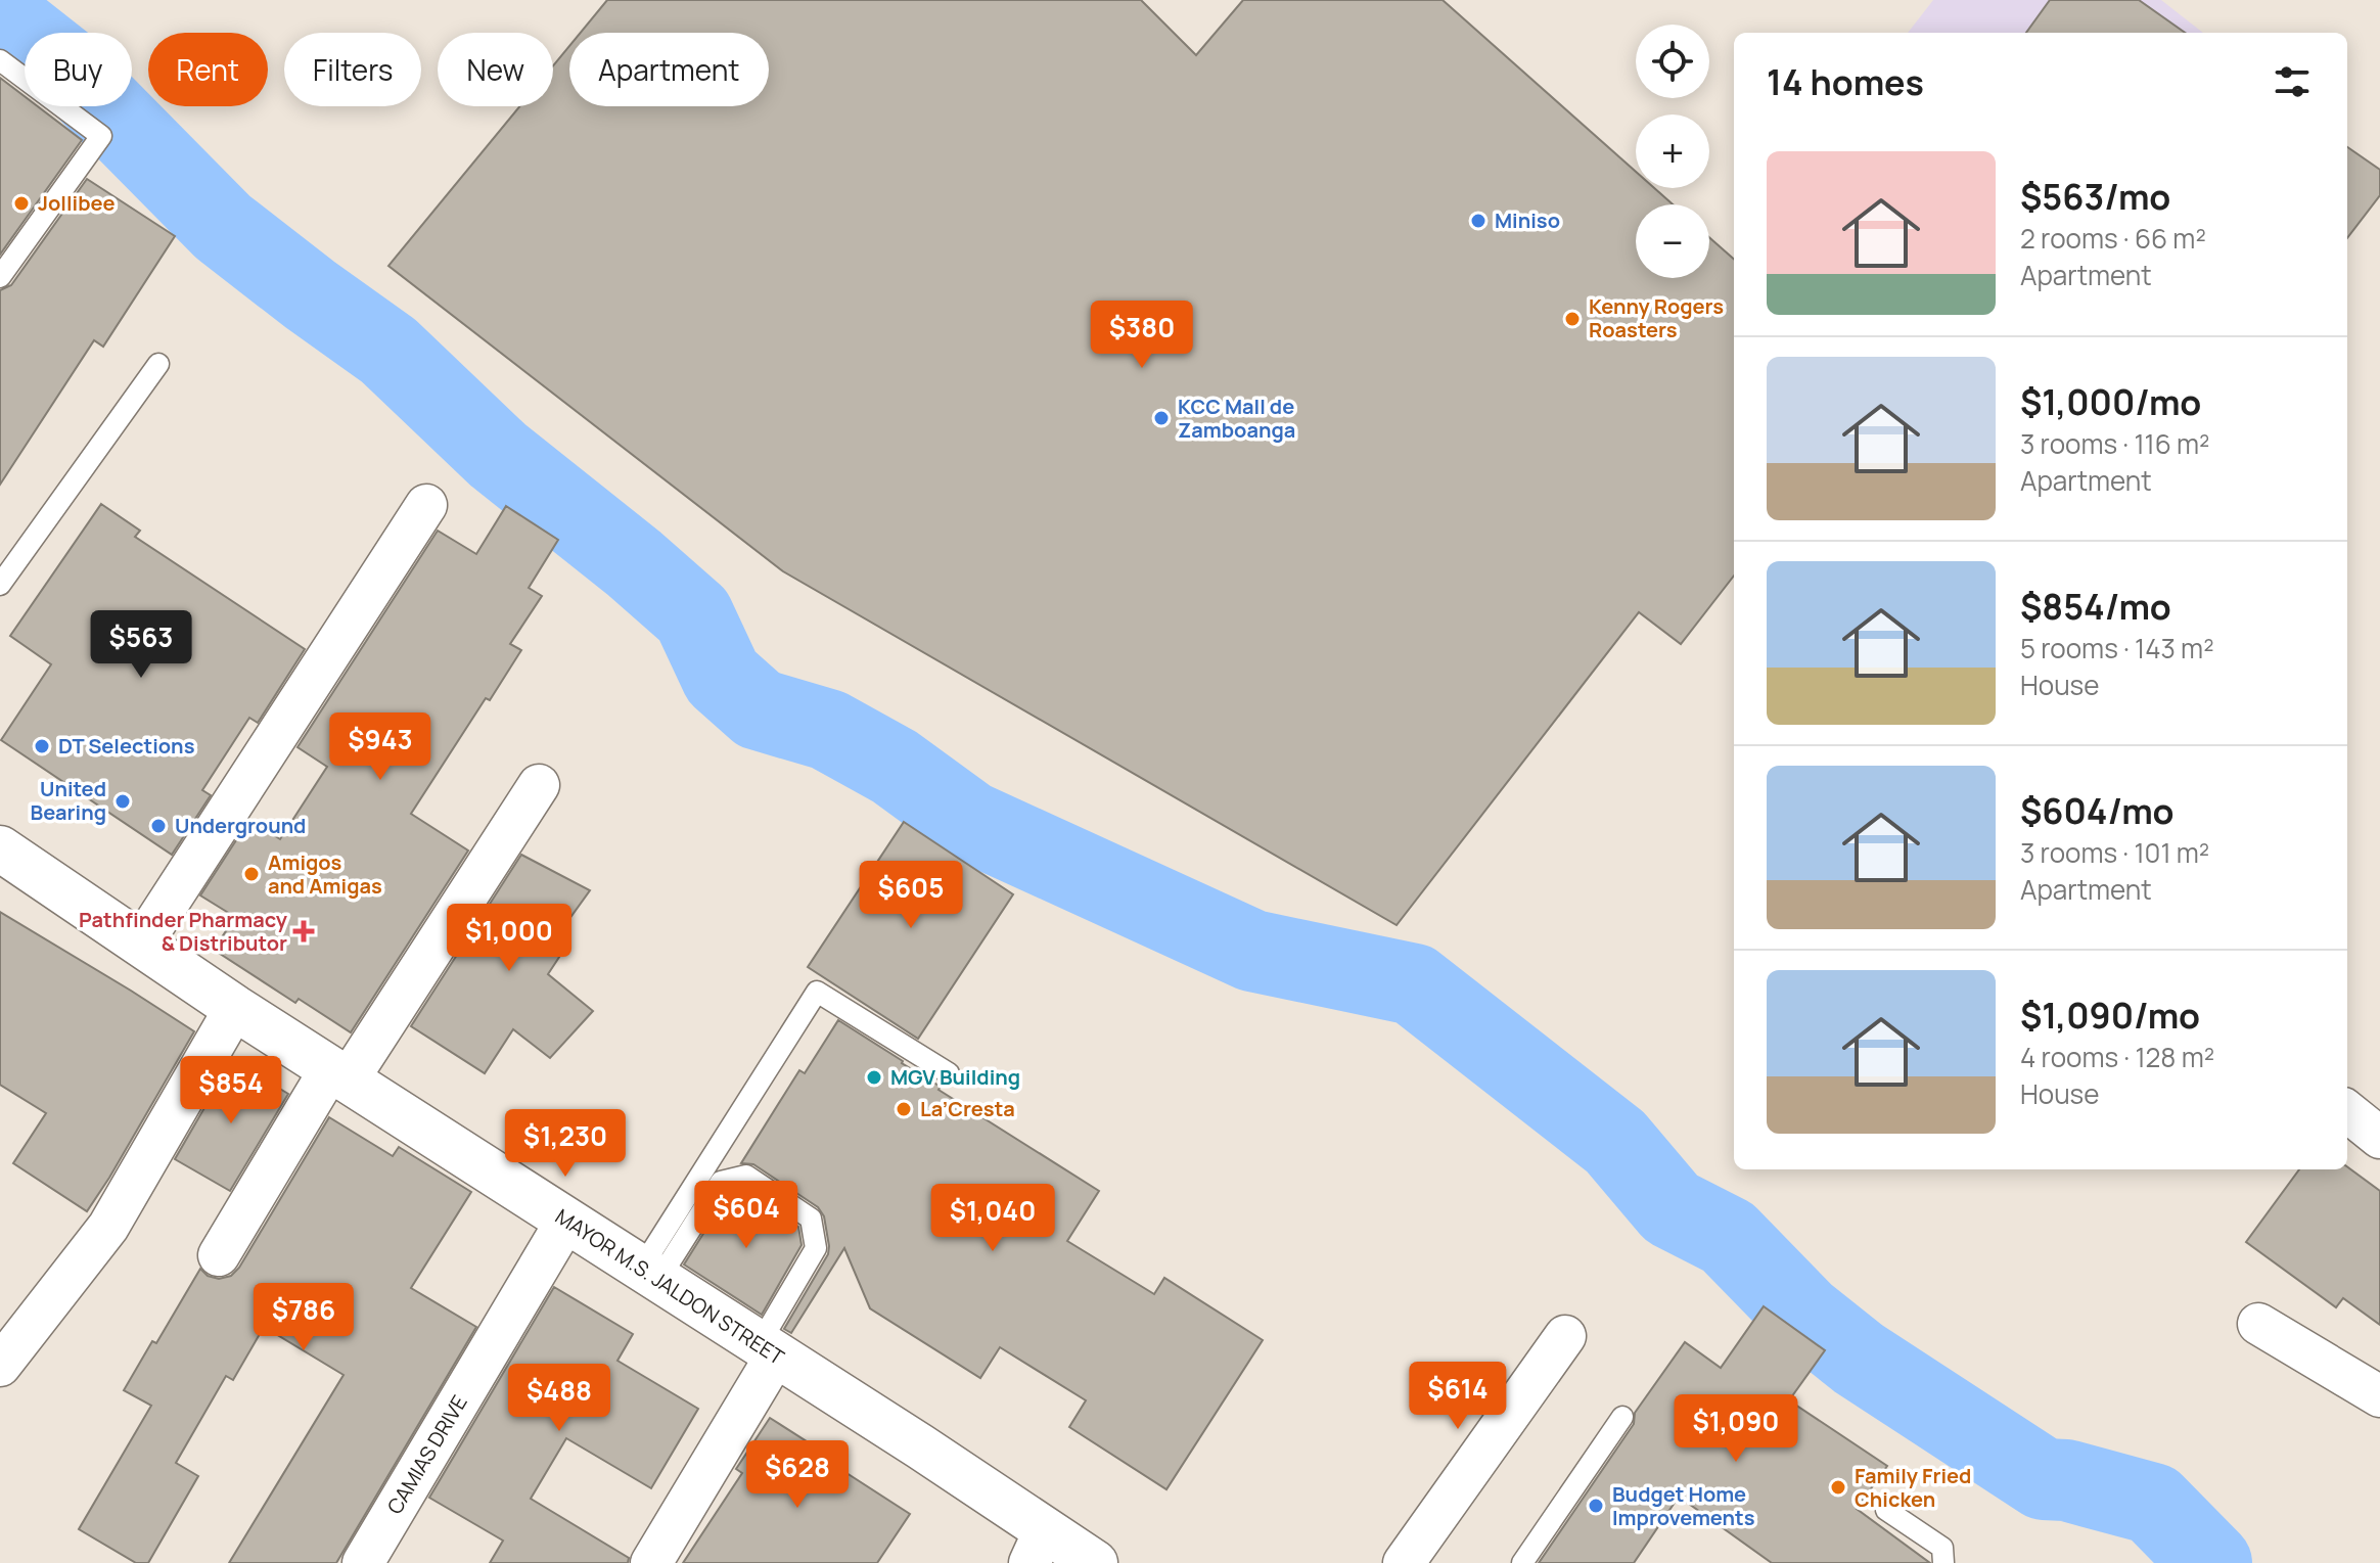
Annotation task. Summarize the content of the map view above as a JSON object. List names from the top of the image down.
{
  "streets": {
    "main road": ["MAYOR M.S. JALDON STREET"],
    "street": ["CAMIAS DRIVE"]
  },
  "crossings": [
    ["MAYOR M.S. JALDON STREET", "CAMIAS DRIVE"]
  ],
  "places": {
    "other": [
      "Jollibee",
      "Miniso",
      "Kenny Rogers Roasters",
      "KCC Mall de Zamboanga",
      "DT Selections",
      "United Bearing",
      "Underground",
      "Amigos and Amigas",
      "MGV Building",
      "La’Cresta",
      "Family Fried Chicken",
      "Budget Home Improvements"
    ],
    "health": ["Pathfinder Pharmacy & Distributor"]
  },
  "page": {
    "map_buttons": ["+", "−"],
    "chip": [
      "Buy",
      "Rent",
      "Filters",
      "New",
      "Apartment"
    ],
    "heading": "14 homes",
    "list": [
      {
        "name": "$563/mo",
        "note": "2 rooms · 66 m² · Apartment"
      },
      {
        "name": "$1,000/mo",
        "note": "3 rooms · 116 m² · Apartment"
      },
      {
        "name": "$854/mo",
        "note": "5 rooms · 143 m² · House"
      },
      {
        "name": "$604/mo",
        "note": "3 rooms · 101 m² · Apartment"
      },
      {
        "name": "$1,090/mo",
        "note": "4 rooms · 128 m² · House"
      }
    ],
    "price": [
      "$380",
      "$563",
      "$943",
      "$605",
      "$1,000",
      "$854",
      "$1,230",
      "$604",
      "$1,040",
      "$786",
      "$614",
      "$488",
      "$1,090",
      "$628"
    ]
  }
}
